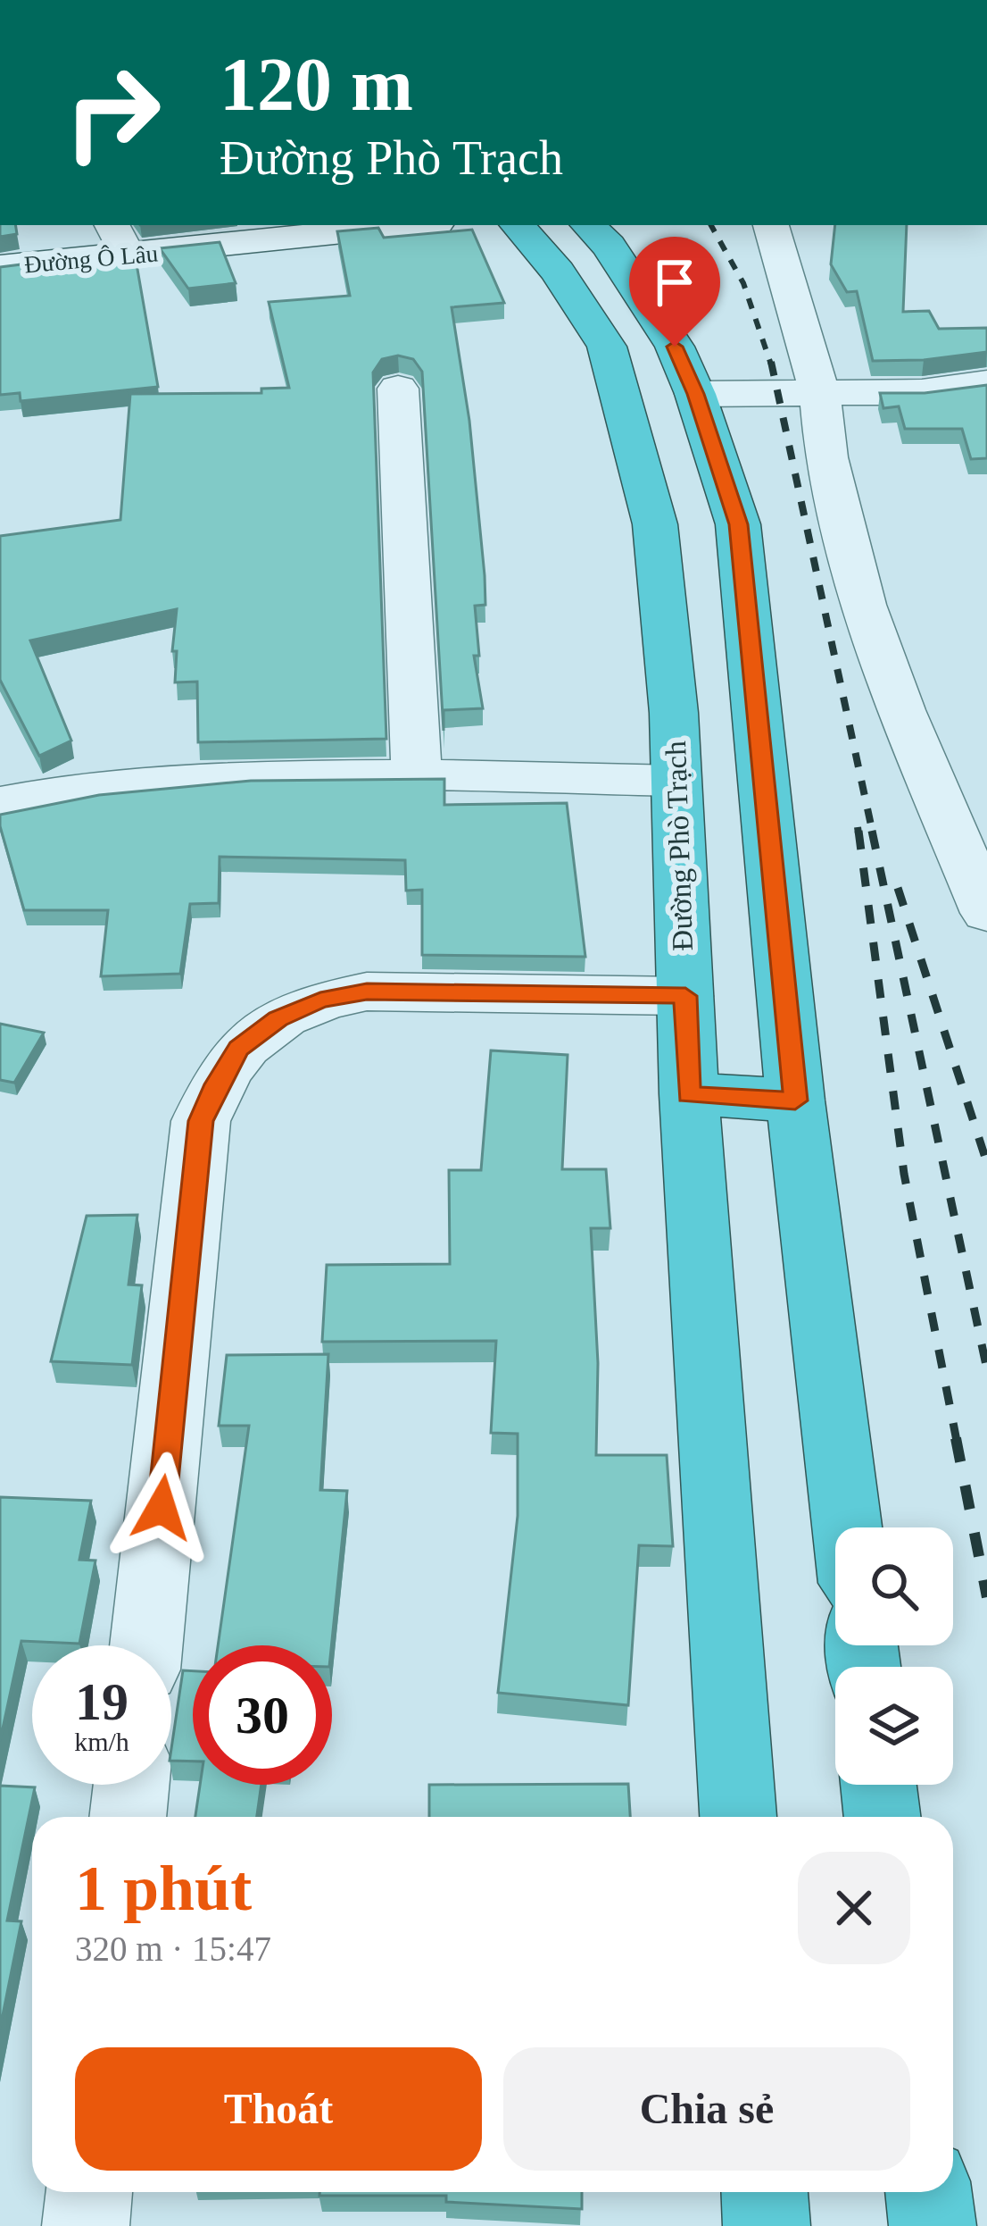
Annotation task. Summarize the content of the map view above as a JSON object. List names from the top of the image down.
{
  "streets": {
    "highway": ["Đường Phò Trạch"],
    "street": ["Đường Ô Lâu"]
  },
  "page": {
    "turn": ["120 m", "Đường Phò Trạch"],
    "speed": "19 km/h",
    "limit": "30",
    "heading": ["1 phút", "320 m · 15:47"],
    "buttons": ["Thoát", "Chia sẻ"]
  }
}
